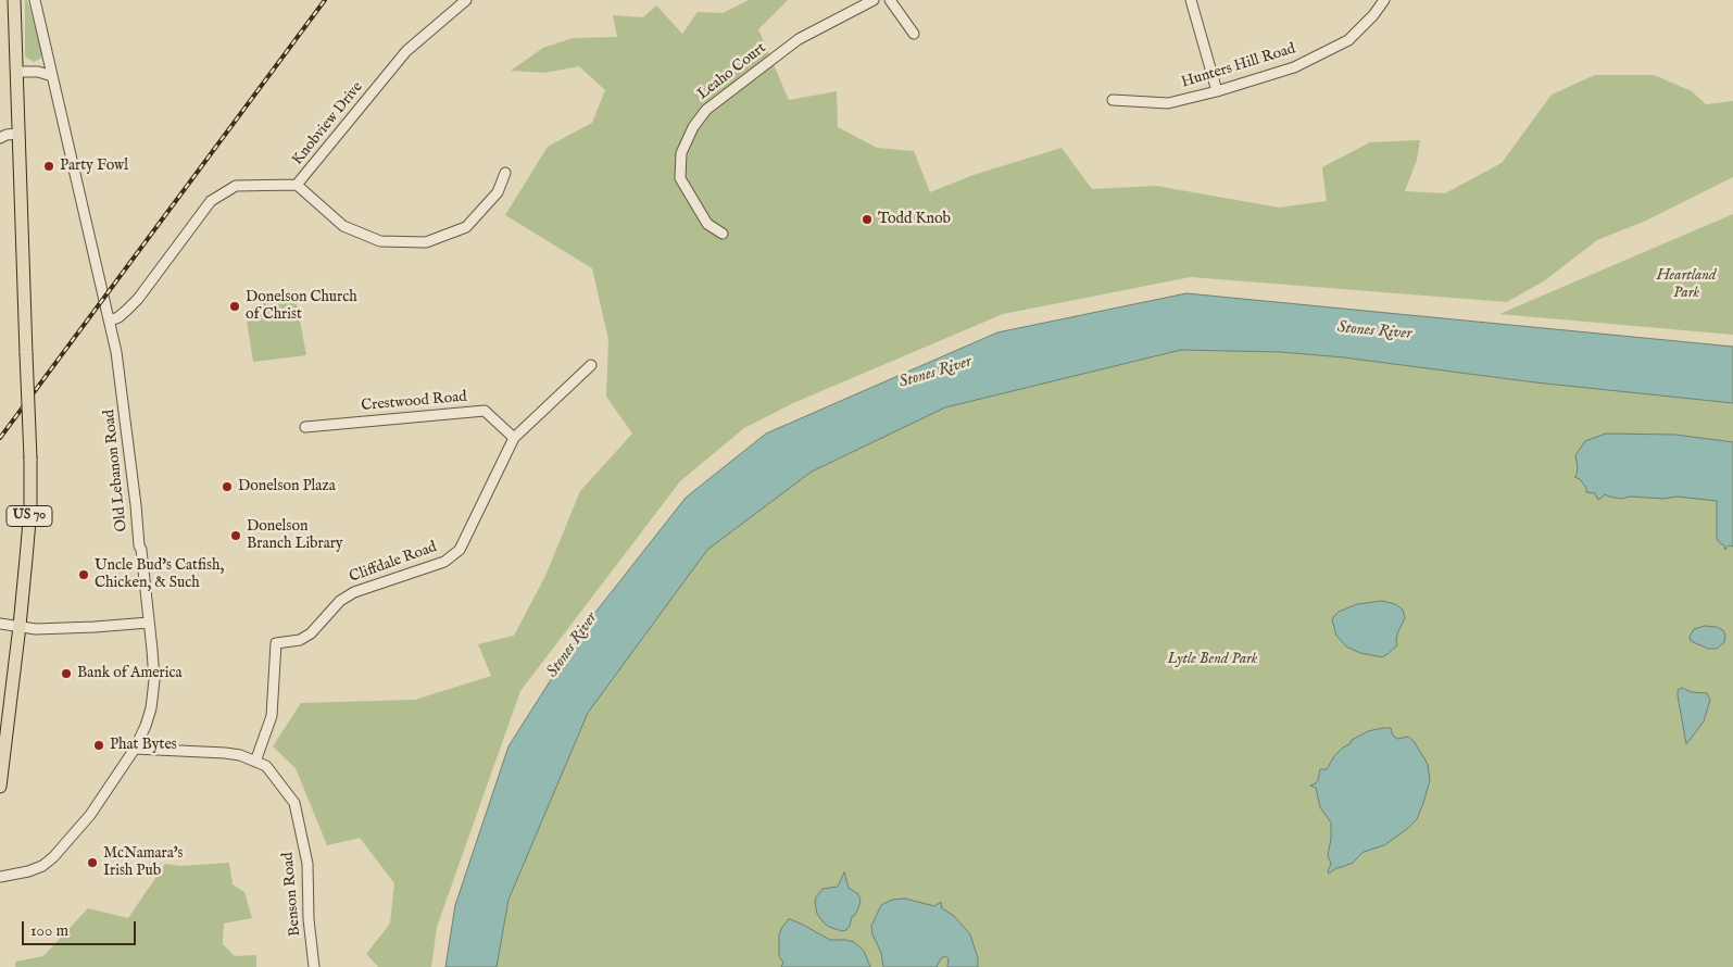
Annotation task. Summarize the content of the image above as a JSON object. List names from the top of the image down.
{
  "streets": {
    "main road": ["US 70"],
    "street": [
      "Hunters Hill Road",
      "Leaho Court",
      "Knobview Drive",
      "Crestwood Road",
      "Old Lebanon Road",
      "Cliffdale Road",
      "Benson Road"
    ]
  },
  "crossings": [
    ["Knobview Drive", "Old Lebanon Road"],
    ["Crestwood Road", "Cliffdale Road"],
    ["Old Lebanon Road", "Benson Road"],
    ["Cliffdale Road", "Benson Road"]
  ],
  "water": ["Stones River"],
  "parks": ["Heartland Park", "Lytle Bend Park"],
  "places": [
    "Party Fowl",
    "Todd Knob",
    "Donelson Church of Christ",
    "Donelson Plaza",
    "Donelson Branch Library",
    "Uncle Bud's Catfish, Chicken, & Such",
    "Bank of America",
    "Phat Bytes",
    "McNamara's Irish Pub"
  ],
  "scale_bar": "100 m"
}
